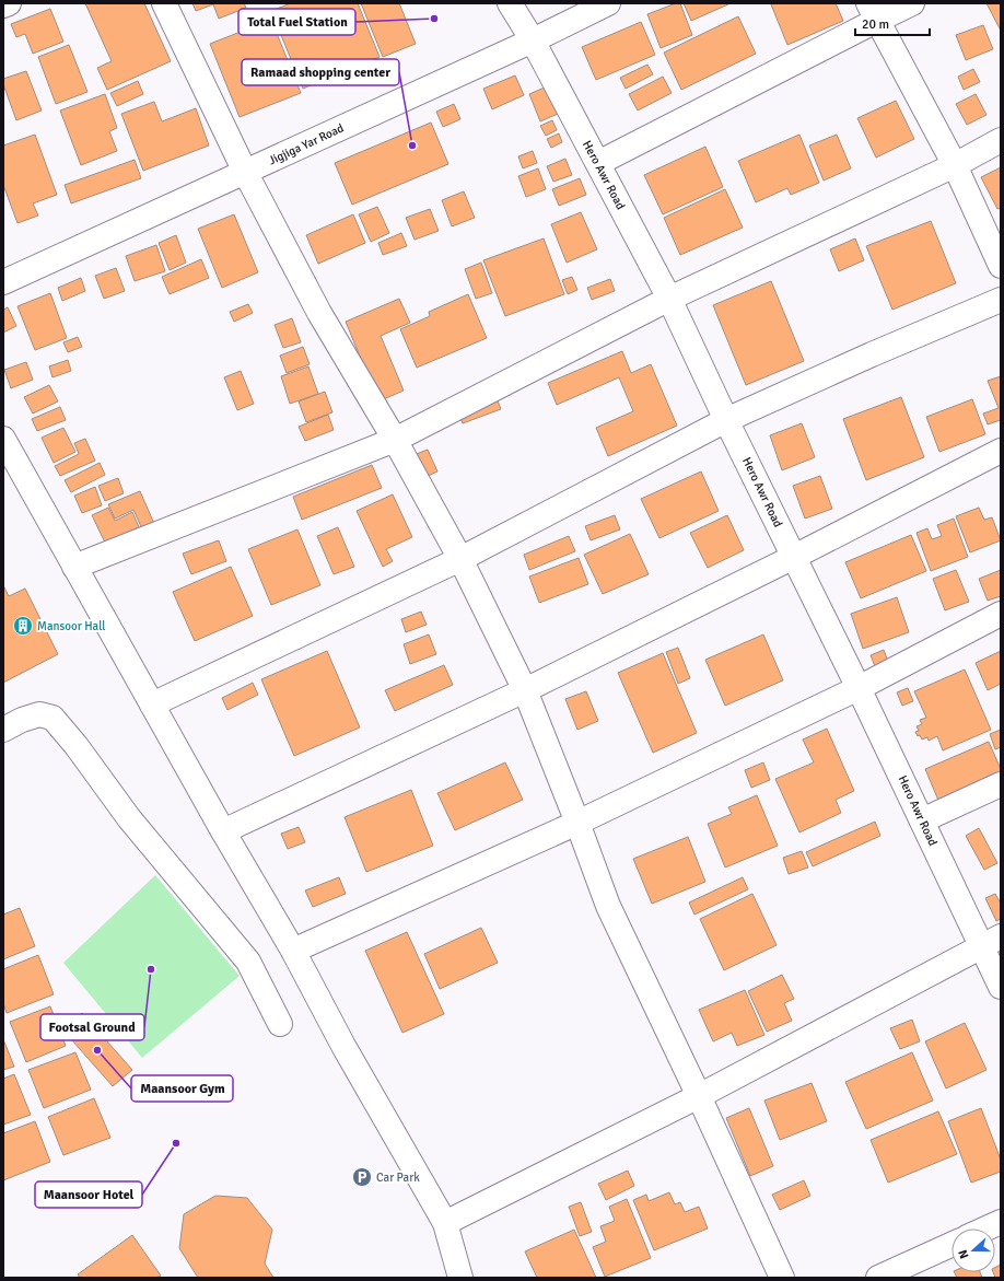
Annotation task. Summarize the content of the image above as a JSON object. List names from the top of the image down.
{
  "streets": {
    "street": ["Jigjiga Yar Road", "Hero Awr Road"]
  },
  "crossings": [
    ["Jigjiga Yar Road", "Hero Awr Road"]
  ],
  "places": {
    "other": [
      "Total Fuel Station",
      "Ramaad shopping center",
      "Footsal Ground",
      "Maansoor Gym",
      "Maansoor Hotel"
    ],
    "building": ["Mansoor Hall"],
    "parking": ["Car Park"]
  },
  "scale_bar": "20 m",
  "north": "left"
}
